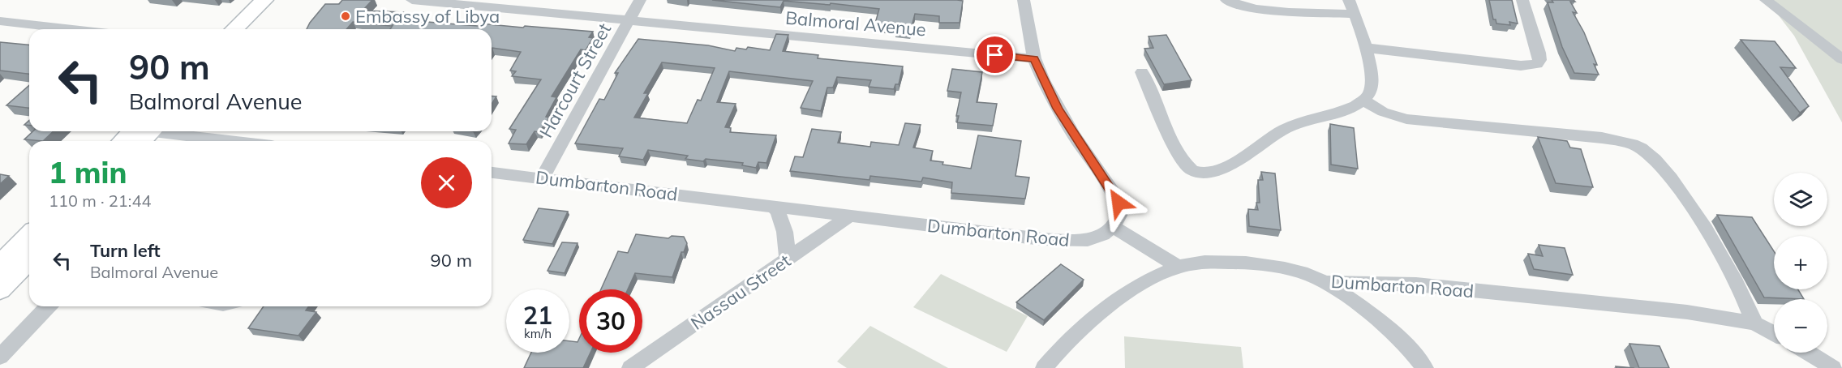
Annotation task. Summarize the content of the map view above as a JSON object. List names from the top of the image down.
{
  "streets": {
    "street": [
      "Balmoral Avenue",
      "Harcourt Street",
      "Dumbarton Road",
      "Nassau Street"
    ]
  },
  "crossings": [
    ["Balmoral Avenue", "Harcourt Street"],
    ["Harcourt Street", "Dumbarton Road"],
    ["Dumbarton Road", "Nassau Street"]
  ],
  "places": ["Embassy of Libya"],
  "page": {
    "turn": ["90 m", "Balmoral Avenue"],
    "heading": ["1 min", "110 m · 21:44"],
    "map_buttons": ["+", "−"],
    "list": [
      {
        "name": "Turn left",
        "note": "Balmoral Avenue",
        "value": "90 m"
      }
    ],
    "speed": "21 km/h",
    "limit": "30"
  }
}
